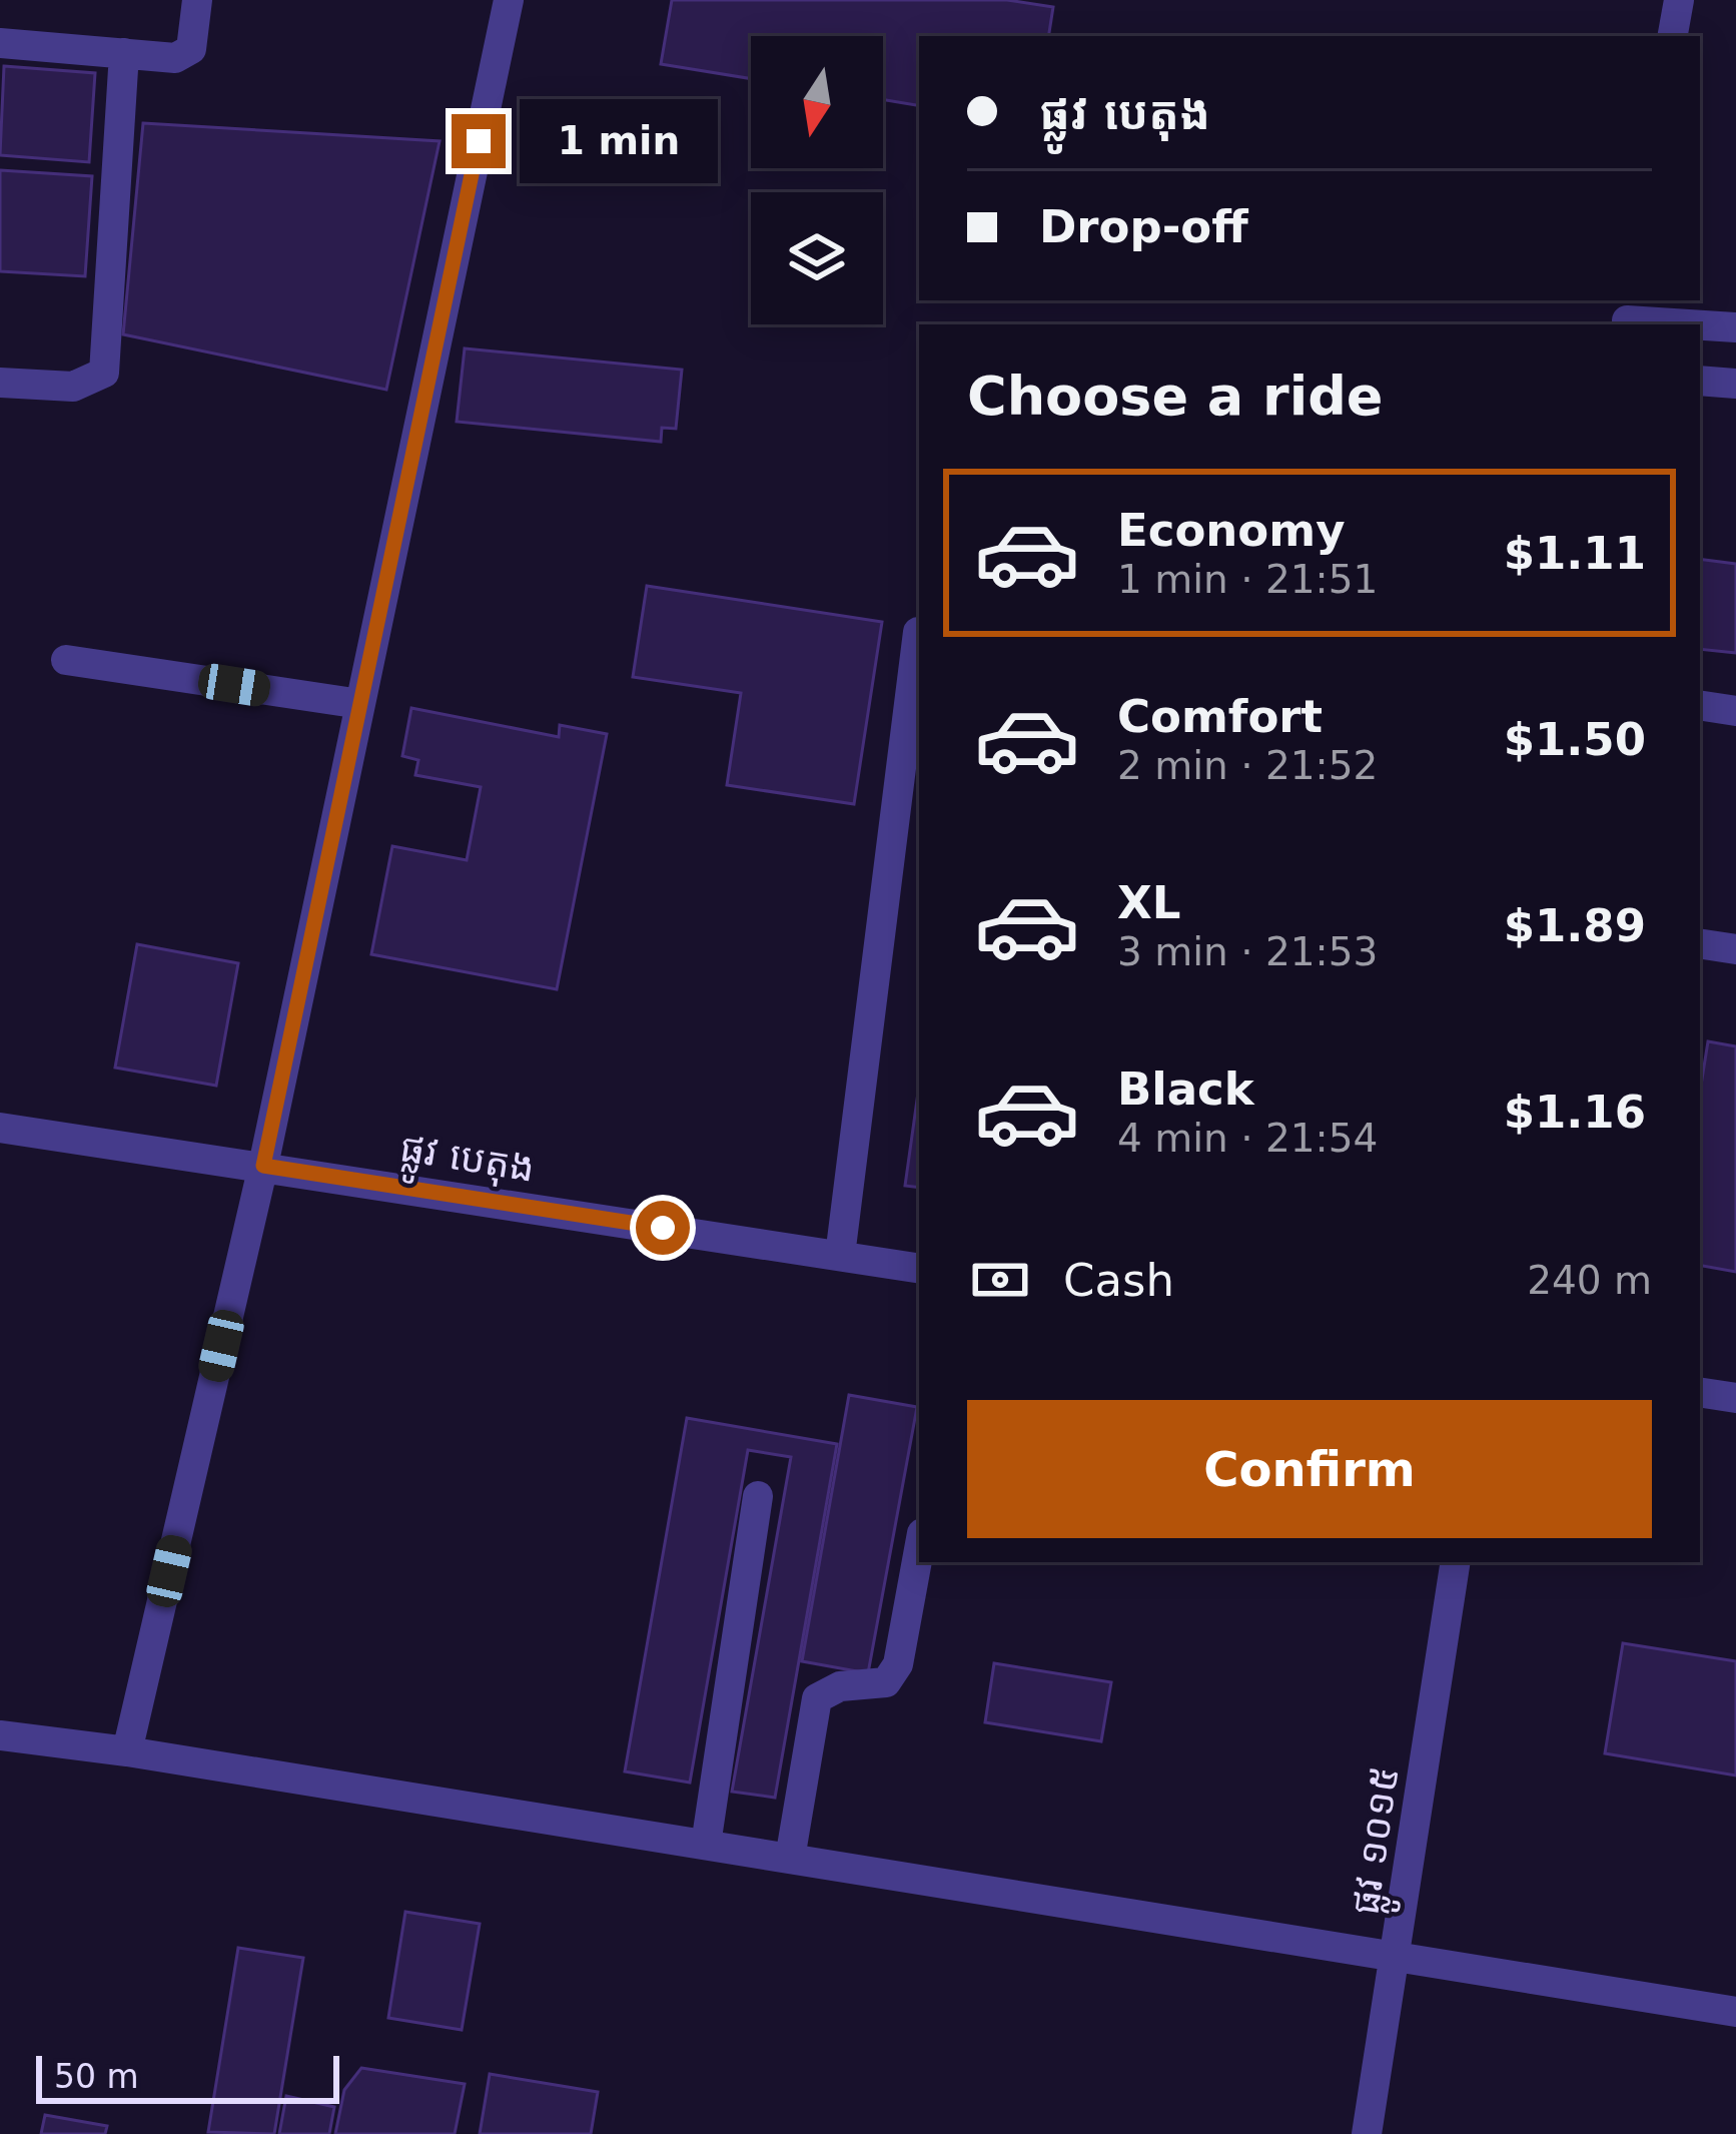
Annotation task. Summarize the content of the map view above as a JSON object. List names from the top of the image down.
{
  "streets": {
    "street": ["ផ្លូវ បេតុង", "ផ្លូវ ១០១៥"]
  },
  "scale_bar": "50 m",
  "north": "bottom",
  "page": {
    "banner": ["ផ្លូវ បេតុង", "Drop-off"],
    "bubble": "1 min",
    "heading": "Choose a ride",
    "list": [
      {
        "name": "Economy",
        "note": "1 min · 21:51",
        "value": "$1.11"
      },
      {
        "name": "Comfort",
        "note": "2 min · 21:52",
        "value": "$1.50"
      },
      {
        "name": "XL",
        "note": "3 min · 21:53",
        "value": "$1.89"
      },
      {
        "name": "Black",
        "note": "4 min · 21:54",
        "value": "$1.16"
      }
    ],
    "pay": ["Cash", "240 m"],
    "buttons": "Confirm",
    "scale": "50 m"
  }
}
